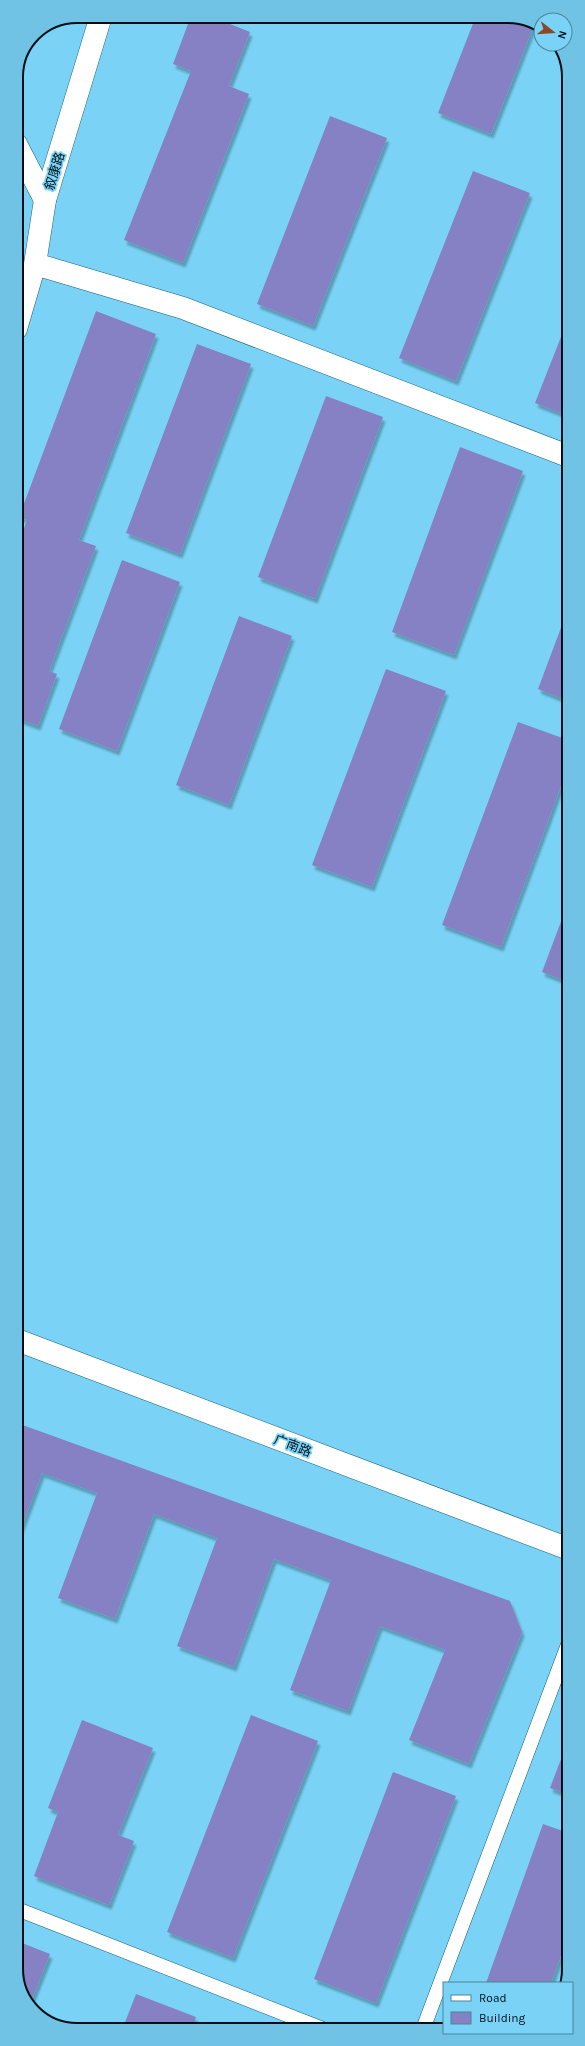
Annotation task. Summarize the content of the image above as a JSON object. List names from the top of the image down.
{
  "streets": {
    "street": ["叙康路", "广南路"]
  },
  "legend": ["Road", "Building"],
  "north": "right"
}
